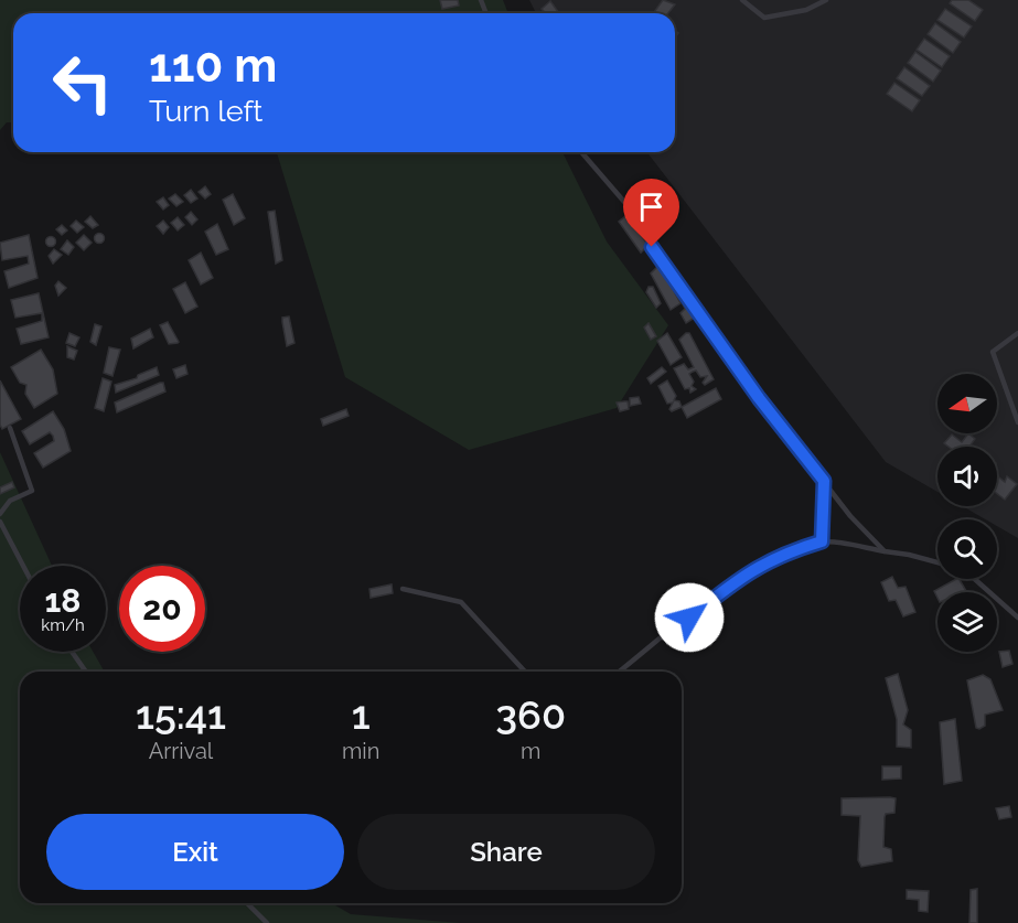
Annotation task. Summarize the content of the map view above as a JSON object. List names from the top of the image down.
{
  "north": "left",
  "page": {
    "turn": ["110 m", "Turn left"],
    "speed": "18 km/h",
    "limit": "20",
    "eta": [
      "15:41",
      "Arrival",
      "1",
      "min",
      "360",
      "m"
    ],
    "buttons": ["Exit", "Share"]
  }
}
